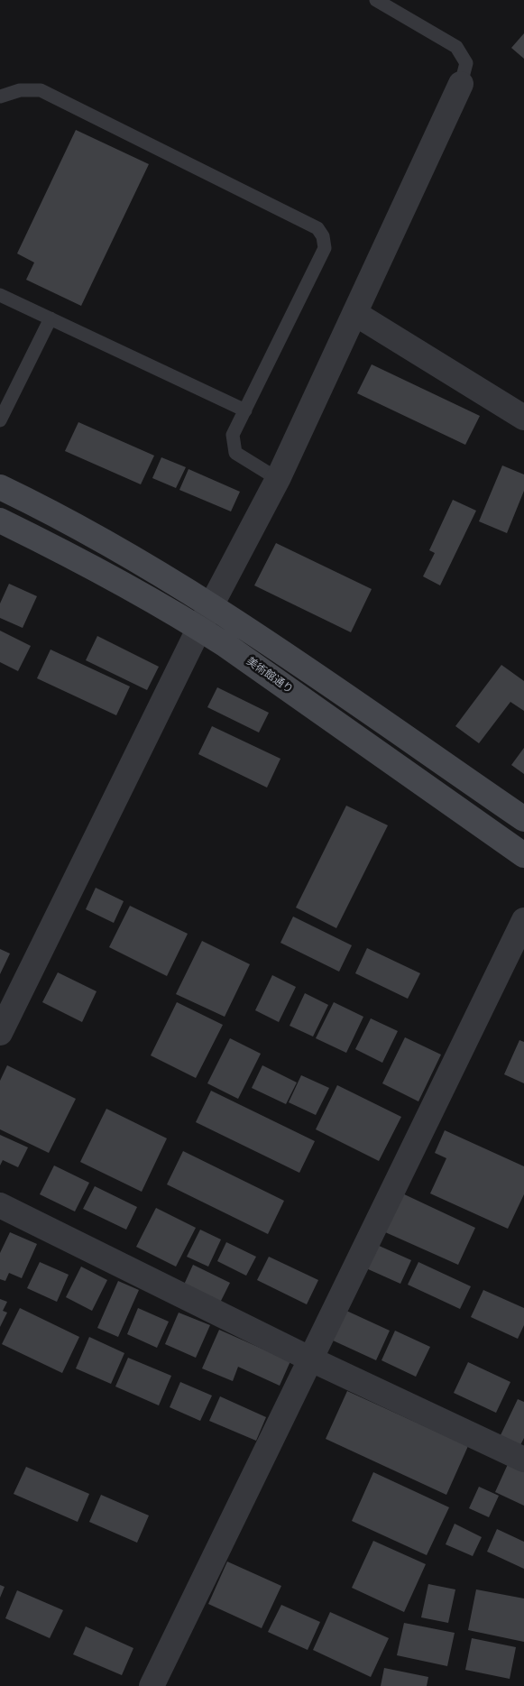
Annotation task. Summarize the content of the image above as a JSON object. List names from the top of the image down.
{
  "streets": {
    "street": ["美術館通り"]
  }
}
